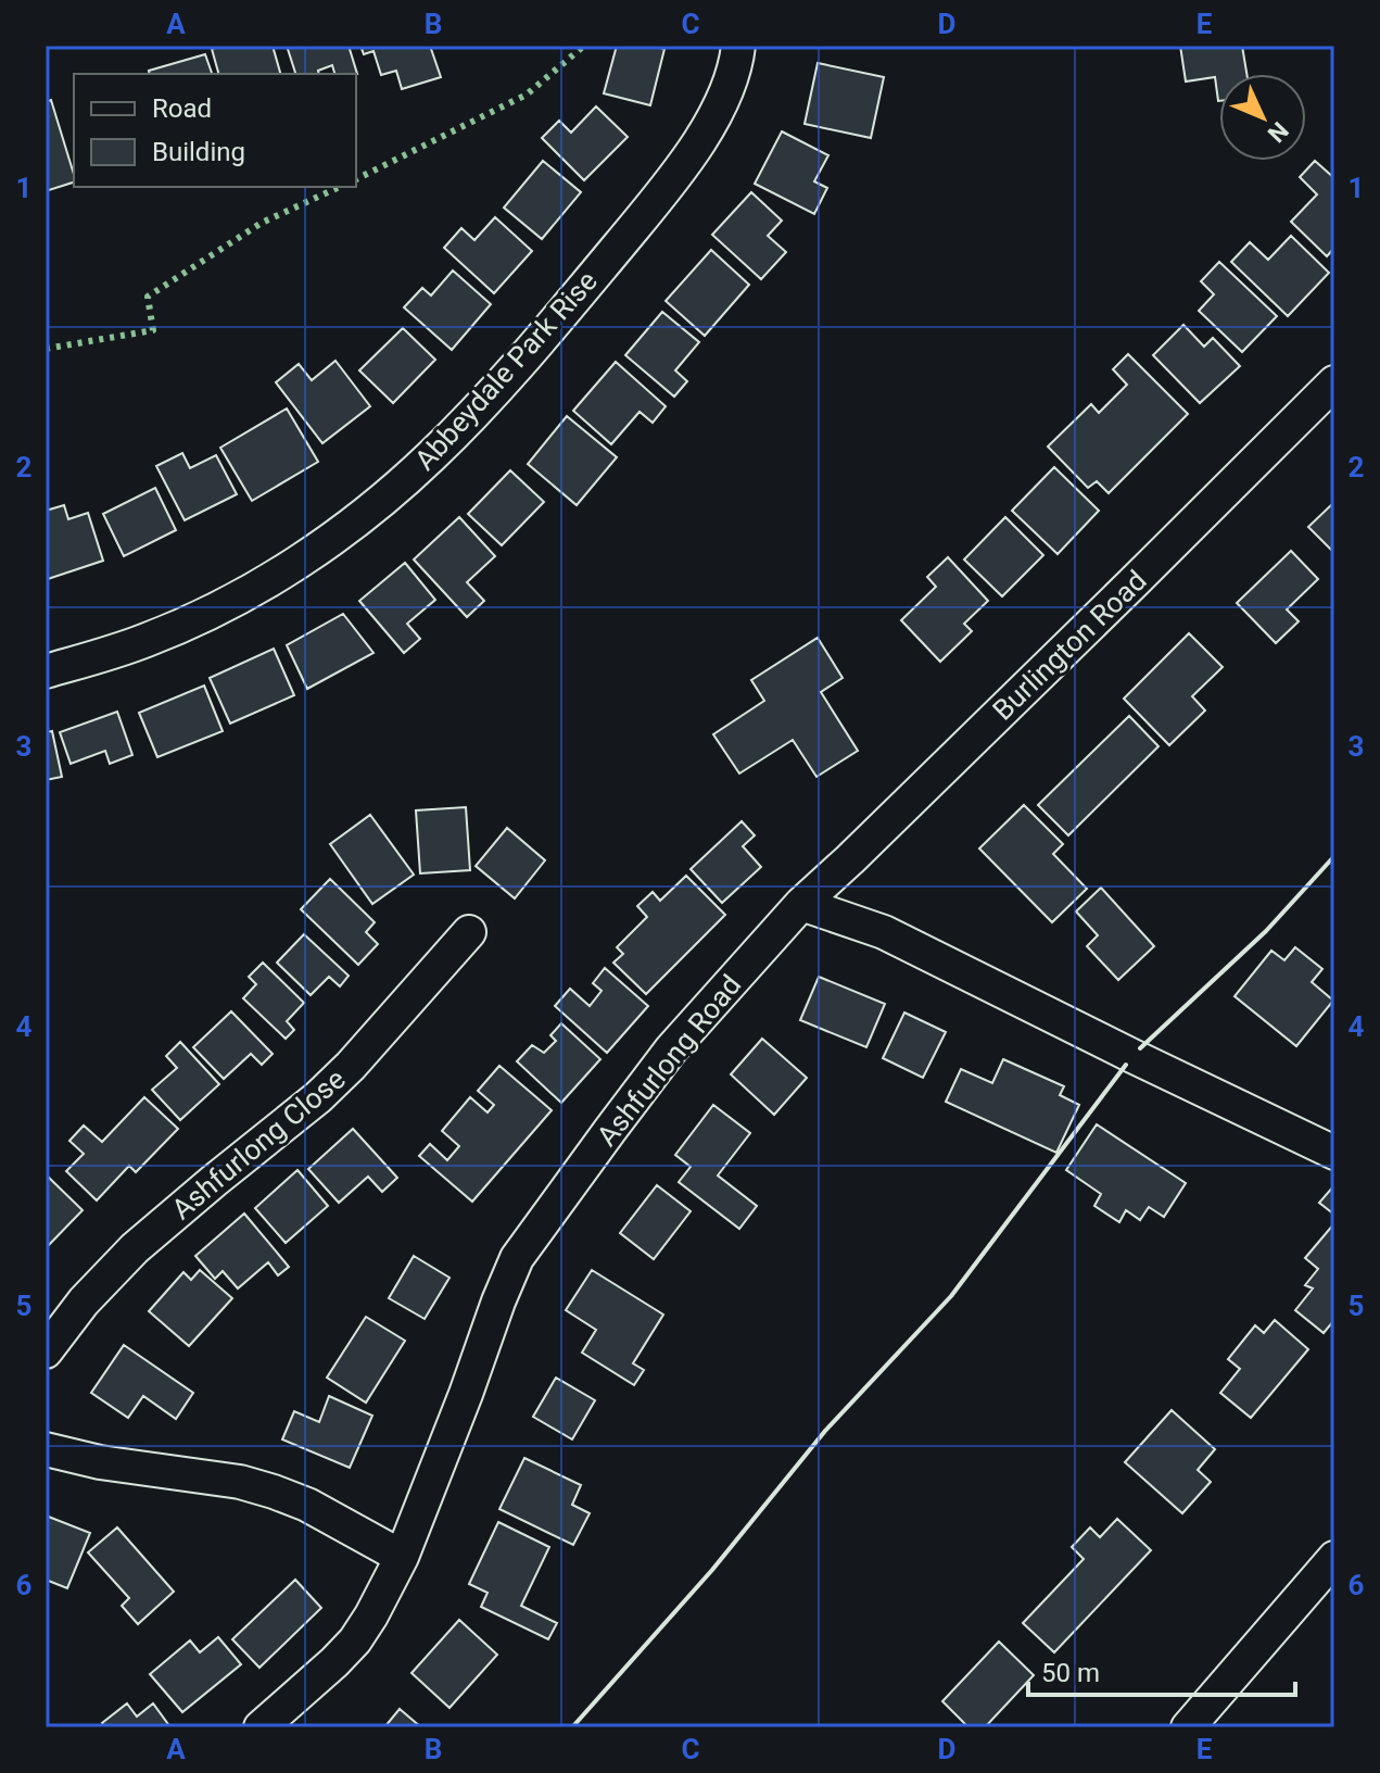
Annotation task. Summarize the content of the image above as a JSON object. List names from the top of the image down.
{
  "streets": {
    "street": [
      "Abbeydale Park Rise",
      "Burlington Road",
      "Ashfurlong Road",
      "Ashfurlong Close"
    ]
  },
  "crossings": [
    ["Burlington Road", "Ashfurlong Road"]
  ],
  "legend": ["Road", "Building"],
  "scale_bar": "50 m",
  "north": "bottom right",
  "grid": {
    "columns": [
      "A",
      "B",
      "C",
      "D",
      "E"
    ],
    "rows": [
      "1",
      "2",
      "3",
      "4",
      "5",
      "6"
    ]
  }
}
